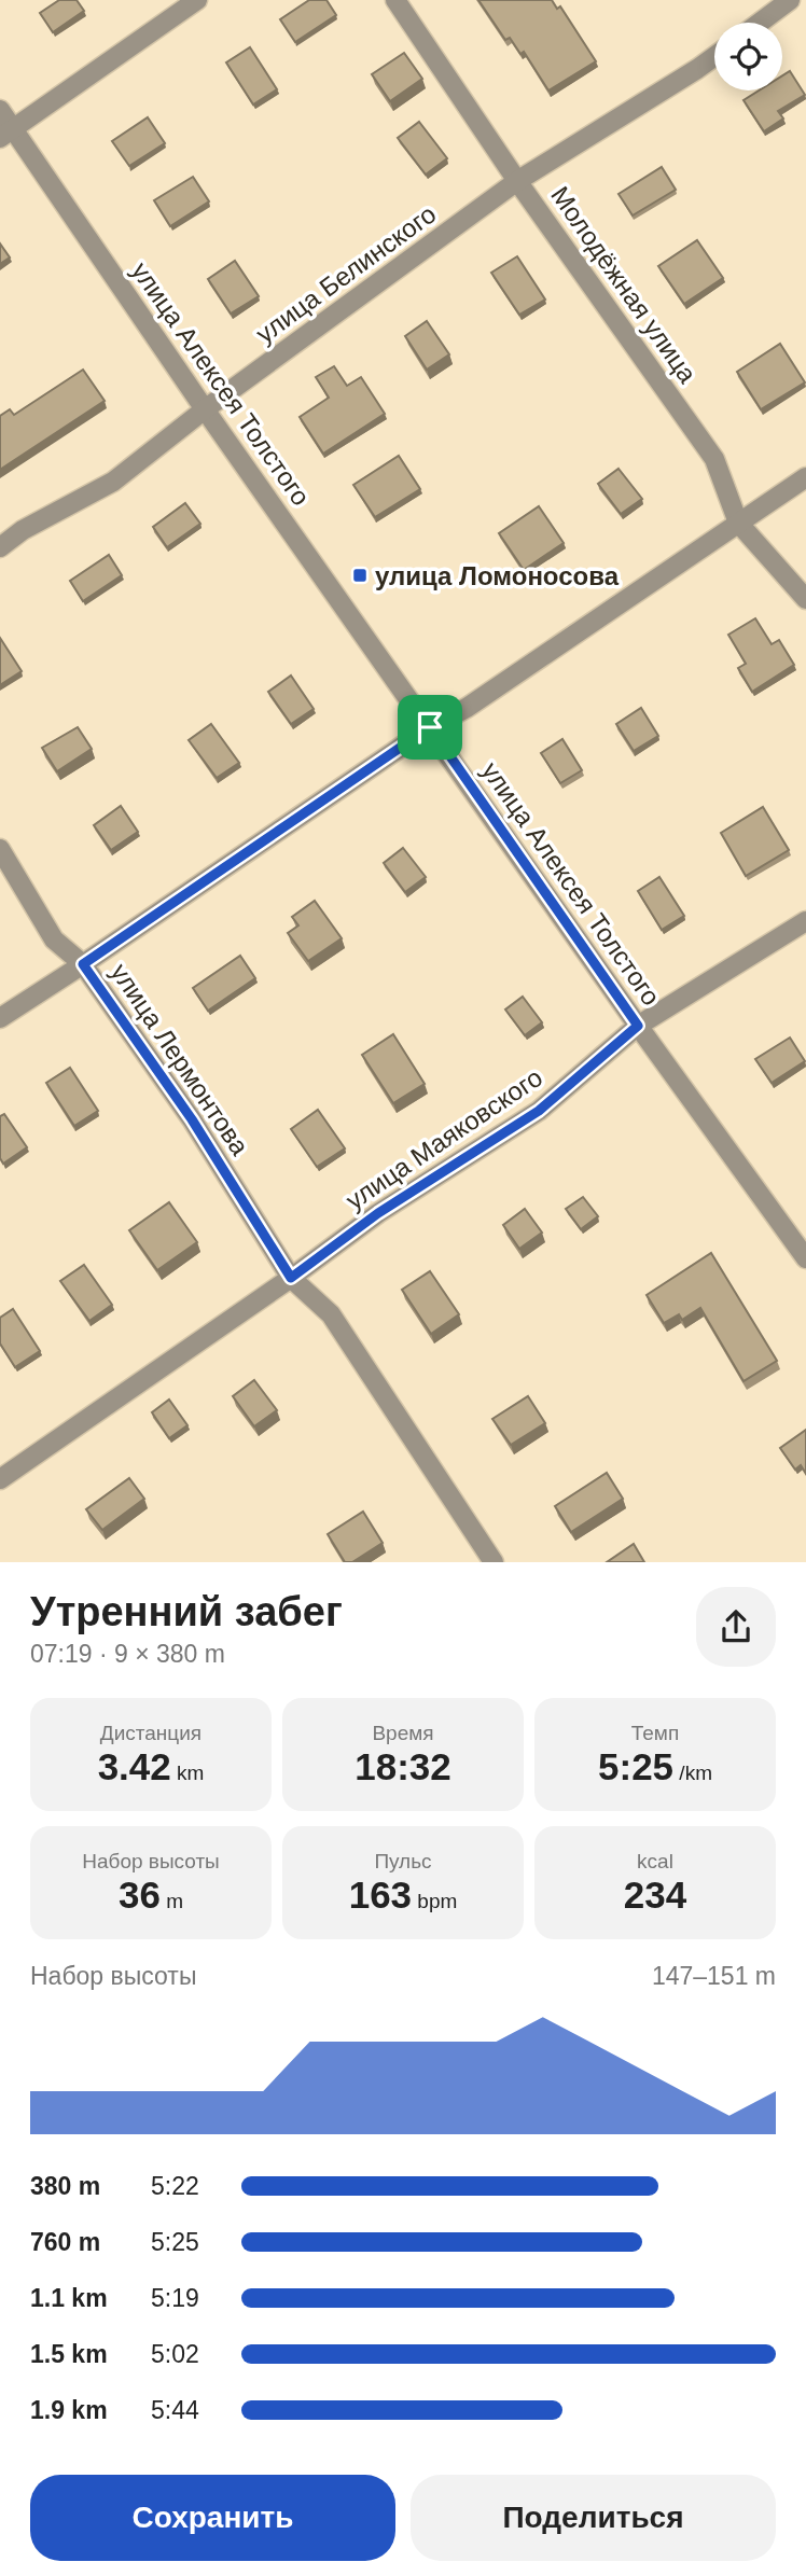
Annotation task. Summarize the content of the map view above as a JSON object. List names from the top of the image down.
{
  "streets": {
    "street": [
      "улица Белинского",
      "Молодёжная улица",
      "улица Алексея Толстого",
      "улица Лермонтова",
      "улица Маяковского"
    ]
  },
  "crossings": [
    ["улица Белинского", "Молодёжная улица"],
    ["улица Белинского", "улица Алексея Толстого"],
    ["улица Алексея Толстого", "улица Маяковского"],
    ["улица Лермонтова", "улица Маяковского"]
  ],
  "places": {
    "transit": ["улица Ломоносова"]
  },
  "page": {
    "heading": ["Утренний забег", "07:19 · 9 × 380 m"],
    "stats": [
      ["Дистанция", "3.42 km"],
      ["Время", "18:32"],
      ["Темп", "5:25 /km"],
      ["Набор высоты", "36 m"],
      ["Пульс", "163 bpm"],
      ["kcal", "234"]
    ],
    "chart": ["Набор высоты", "147–151 m"],
    "list": [
      {
        "name": "380 m",
        "note": "5:22"
      },
      {
        "name": "760 m",
        "note": "5:25"
      },
      {
        "name": "1.1 km",
        "note": "5:19"
      },
      {
        "name": "1.5 km",
        "note": "5:02"
      },
      {
        "name": "1.9 km",
        "note": "5:44"
      }
    ],
    "buttons": ["Сохранить", "Поделиться"]
  }
}
